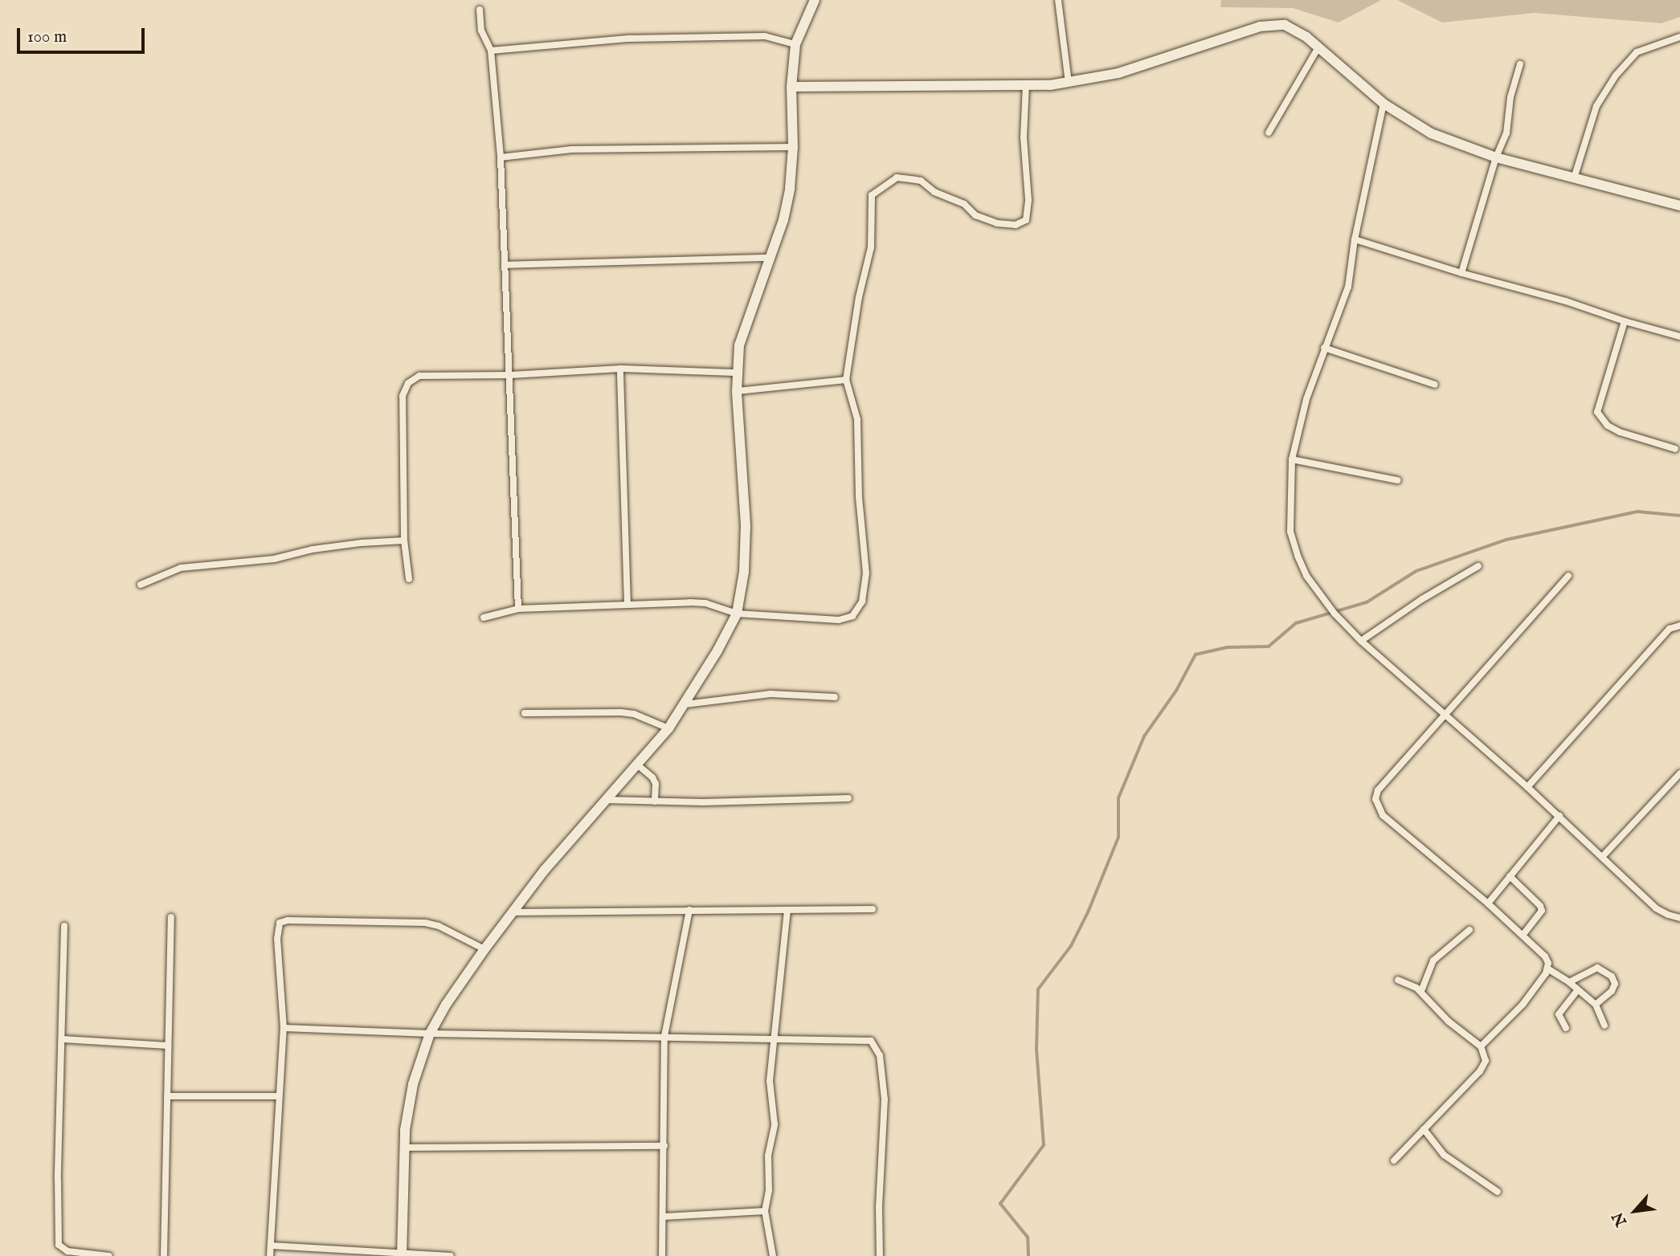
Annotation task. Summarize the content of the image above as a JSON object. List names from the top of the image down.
{
  "scale_bar": "100 m",
  "north": "bottom left"
}
